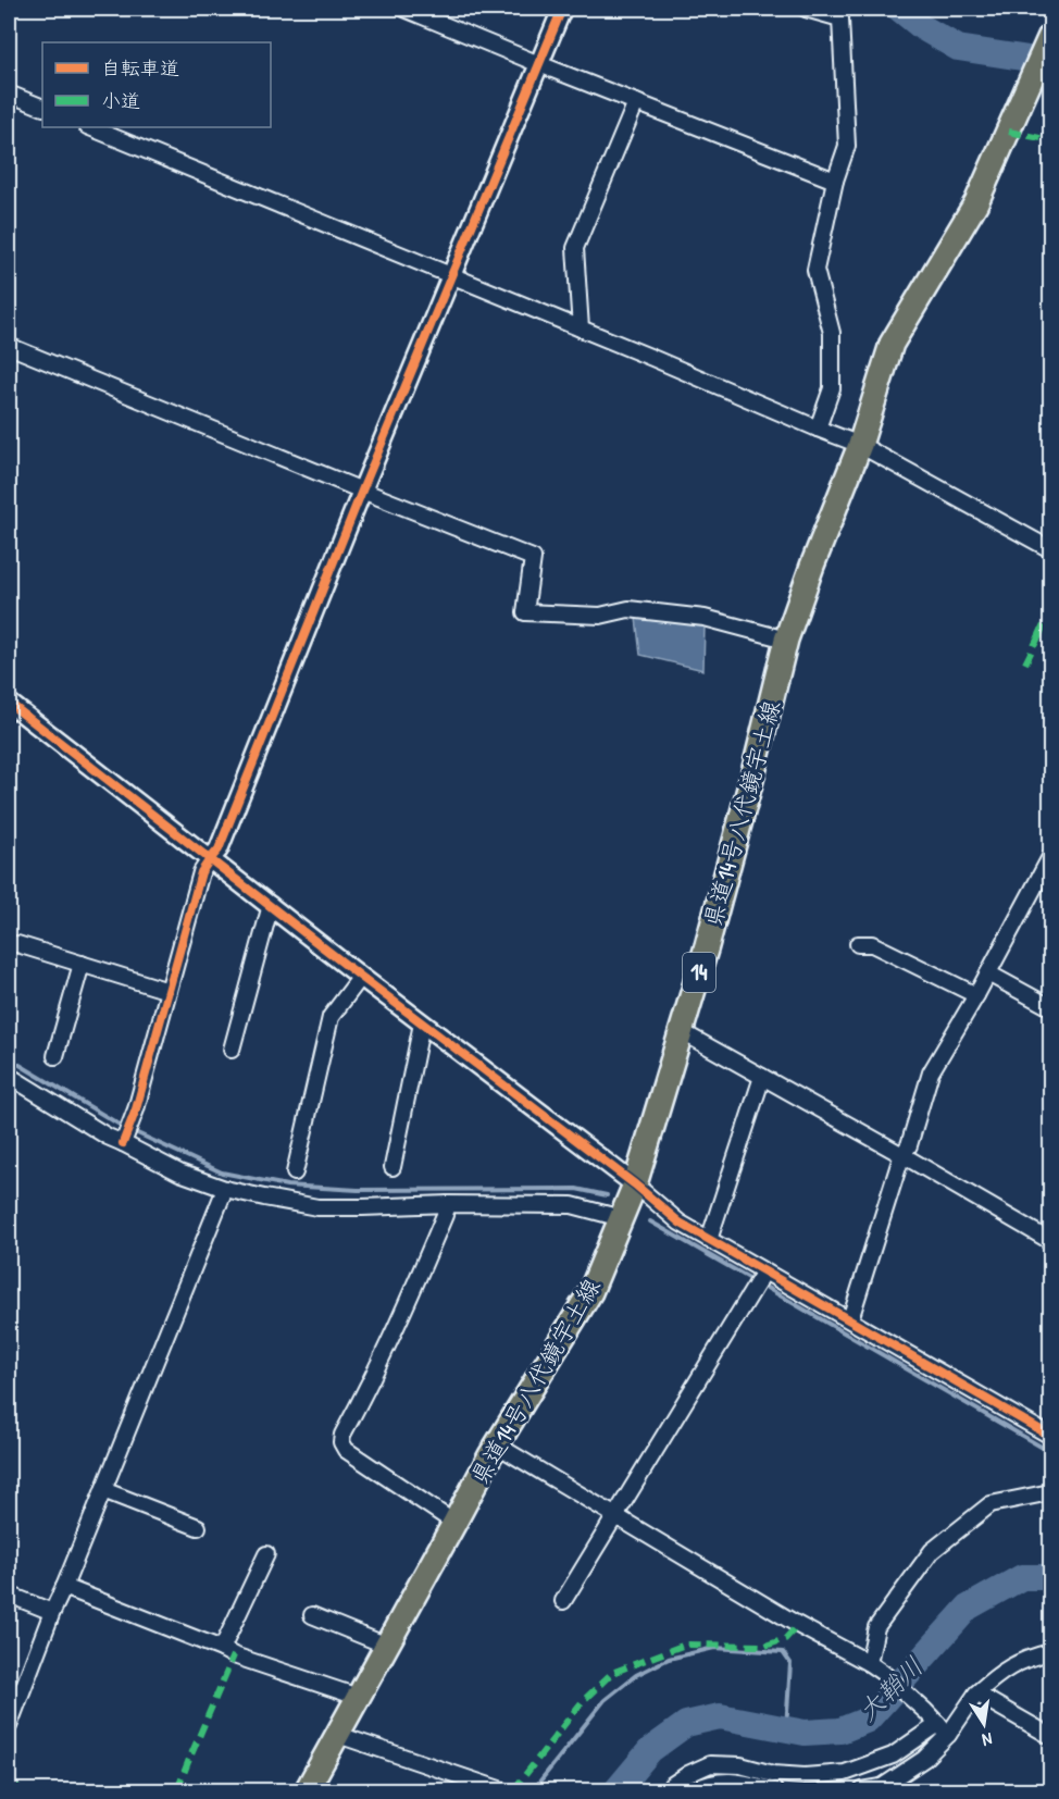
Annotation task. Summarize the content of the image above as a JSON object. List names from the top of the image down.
{
  "streets": {
    "main road": ["県道14号八代鏡宇土線", "14"]
  },
  "water": ["大鞘川"],
  "legend": ["自転車道", "小道"],
  "north": "bottom"
}
